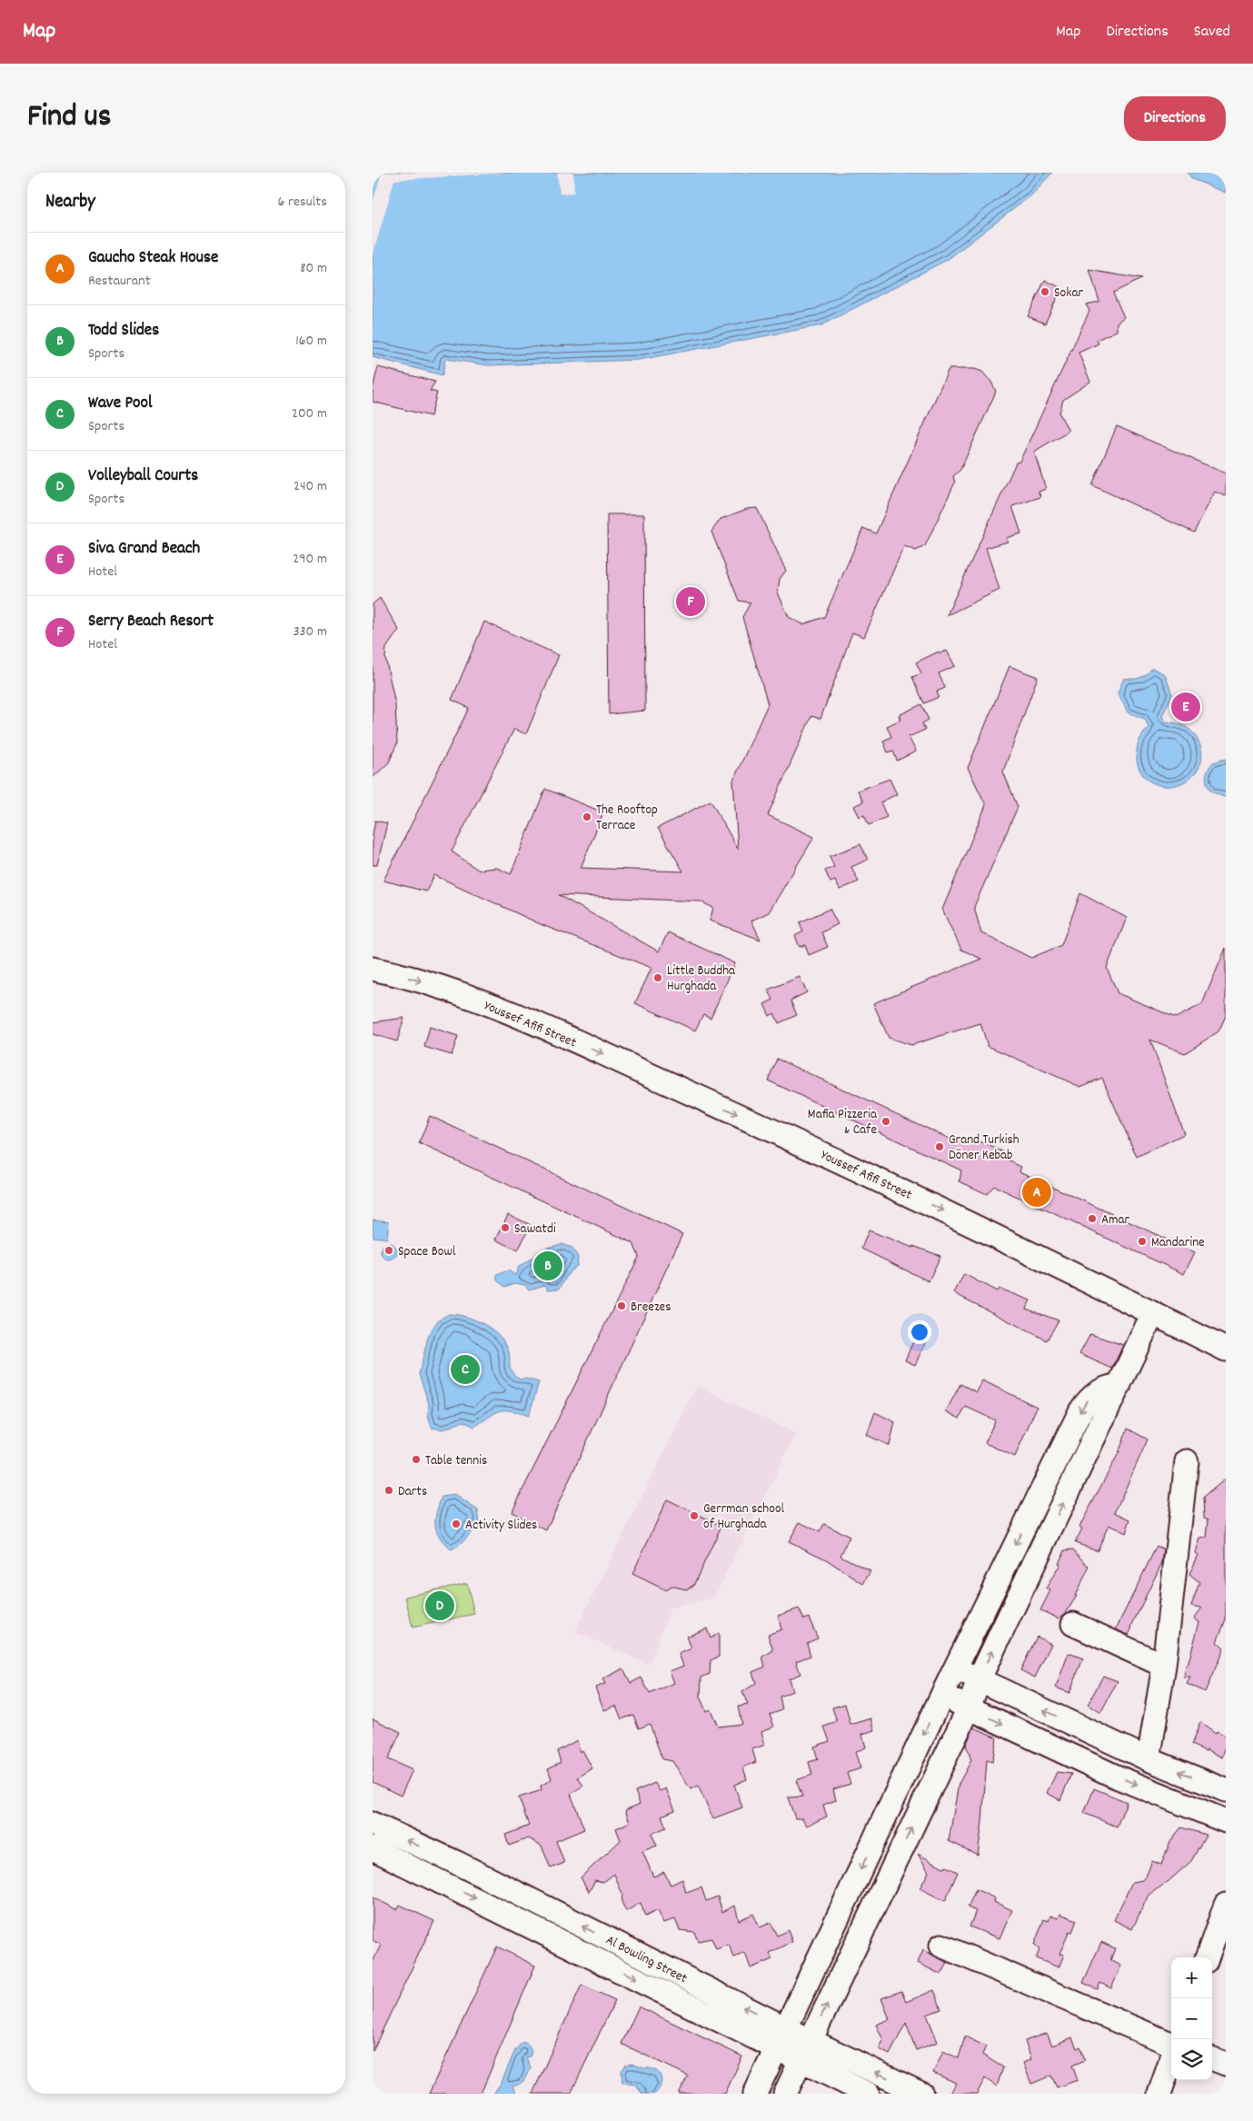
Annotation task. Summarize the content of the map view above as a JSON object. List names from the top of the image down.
{
  "streets": {
    "street": ["Youssef Afifi Street", "Al Bowling Street"]
  },
  "one_way": ["Youssef Afifi Street"],
  "places": [
    "Sokar",
    "The Rooftop Terrace",
    "Little Buddha Hurghada",
    "Mafia Pizzeria & Cafe",
    "Grand Turkish Döner Kebab",
    "Amar",
    "Sawatdi",
    "Mandarine",
    "Space Bowl",
    "Breezes",
    "Table tennis",
    "Darts",
    "Gerrman school of Hurghada",
    "Activity Slides"
  ],
  "page": {
    "header": "Map",
    "nav": ["Map", "Directions", "Saved"],
    "title": "Find us",
    "buttons": "Directions",
    "heading": ["Nearby", "6 results"],
    "list": [
      {
        "mark": "A",
        "name": "Gaucho Steak House",
        "note": "Restaurant",
        "value": "80 m"
      },
      {
        "mark": "B",
        "name": "Todd Slides",
        "note": "Sports",
        "value": "160 m"
      },
      {
        "mark": "C",
        "name": "Wave Pool",
        "note": "Sports",
        "value": "200 m"
      },
      {
        "mark": "D",
        "name": "Volleyball Courts",
        "note": "Sports",
        "value": "240 m"
      },
      {
        "mark": "E",
        "name": "Siva Grand Beach",
        "note": "Hotel",
        "value": "290 m"
      },
      {
        "mark": "F",
        "name": "Serry Beach Resort",
        "note": "Hotel",
        "value": "330 m"
      }
    ],
    "pins": [
      "F",
      "E",
      "A",
      "B",
      "C",
      "D"
    ],
    "map_buttons": ["+", "−"]
  }
}
